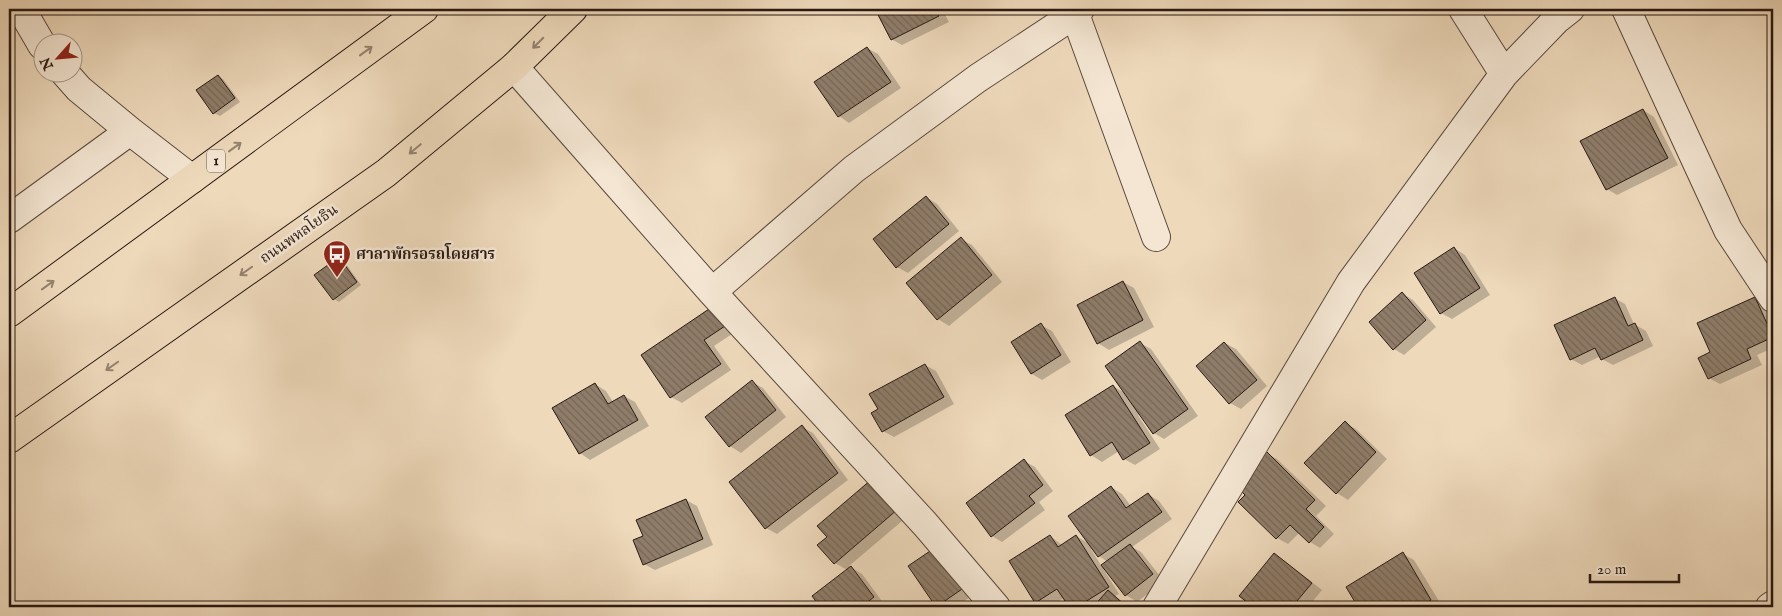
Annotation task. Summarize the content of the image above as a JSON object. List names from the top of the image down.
{
  "streets": {
    "highway": ["1", "ถนนพหลโยธิน"]
  },
  "places": {
    "bus stop": ["ศาลาพักรอรถโดยสาร"]
  },
  "scale_bar": "20 m",
  "north": "bottom left"
}
